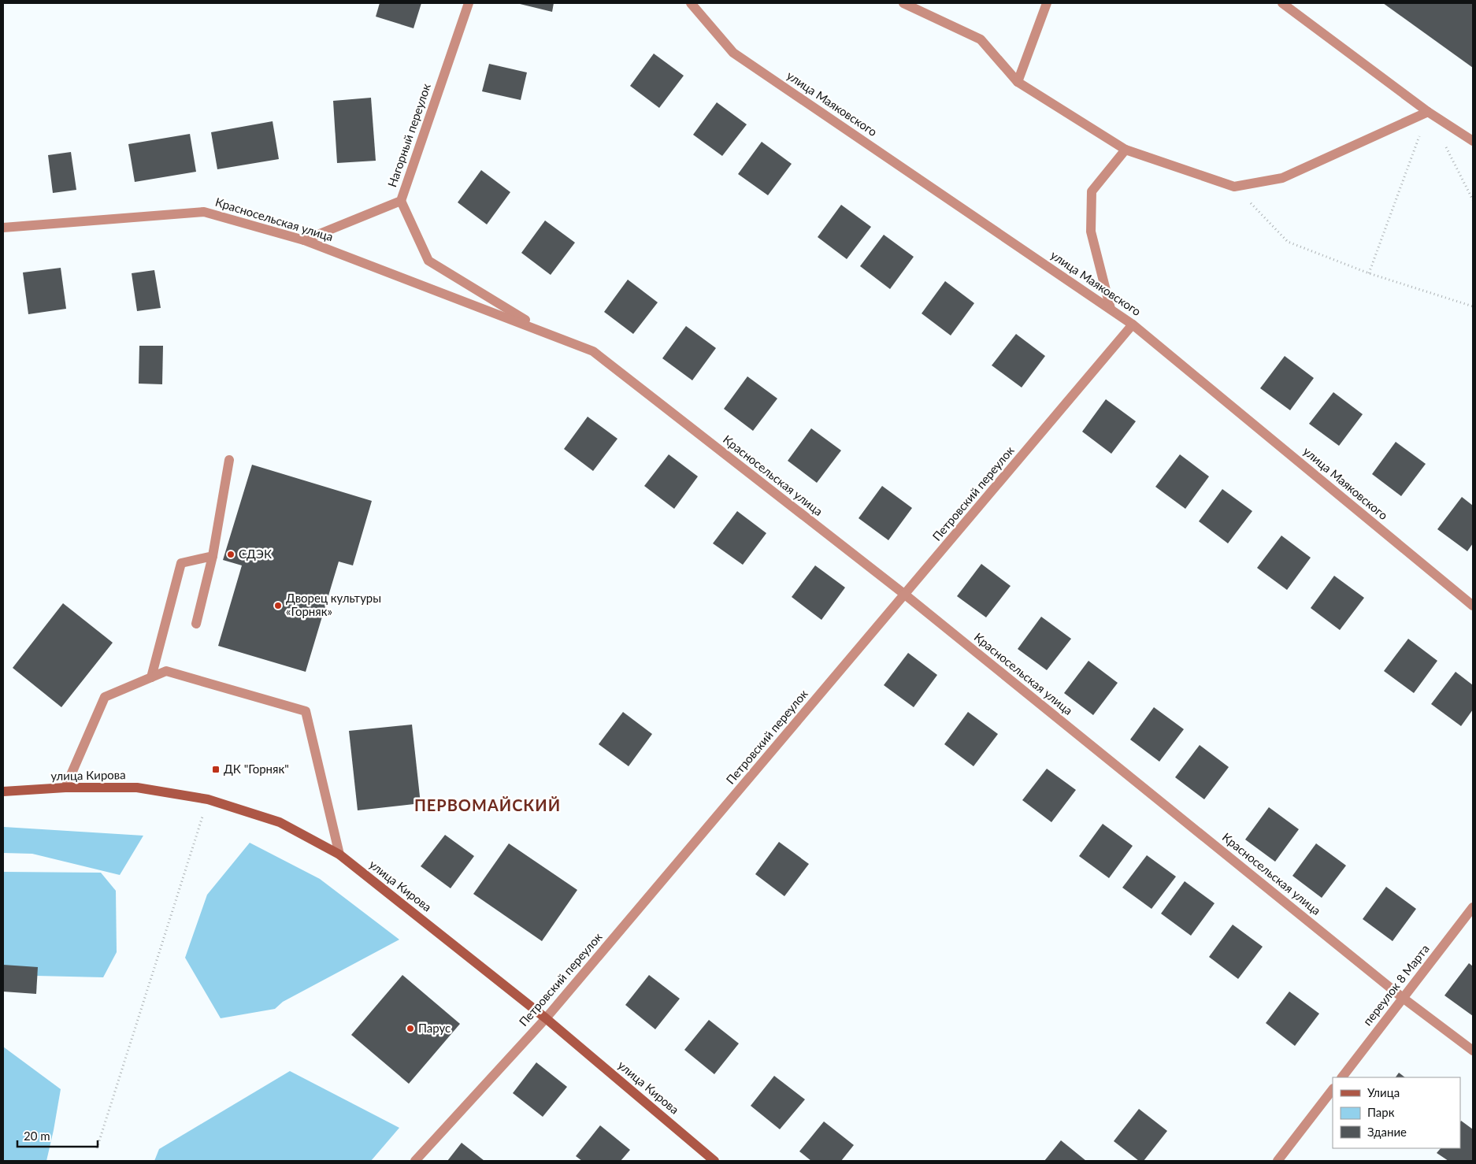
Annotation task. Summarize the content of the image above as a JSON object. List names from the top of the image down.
{
  "streets": {
    "street": [
      "улица Маяковского",
      "Нагорный переулок",
      "Красносельская улица",
      "Петровский переулок",
      "улица Кирова",
      "переулок 8 Марта"
    ]
  },
  "crossings": [
    ["улица Маяковского", "Петровский переулок"],
    ["Нагорный переулок", "Красносельская улица"],
    ["Красносельская улица", "Петровский переулок"],
    ["Красносельская улица", "переулок 8 Марта"],
    ["Петровский переулок", "улица Кирова"]
  ],
  "districts": ["ПЕРВОМАЙСКИЙ"],
  "places": {
    "other": ["СДЭК", "Дворец культуры «Горняк»", "Парус"],
    "transit": ["ДК \"Горняк\""]
  },
  "legend": ["Улица", "Парк", "Здание"],
  "scale_bar": "20 m"
}
